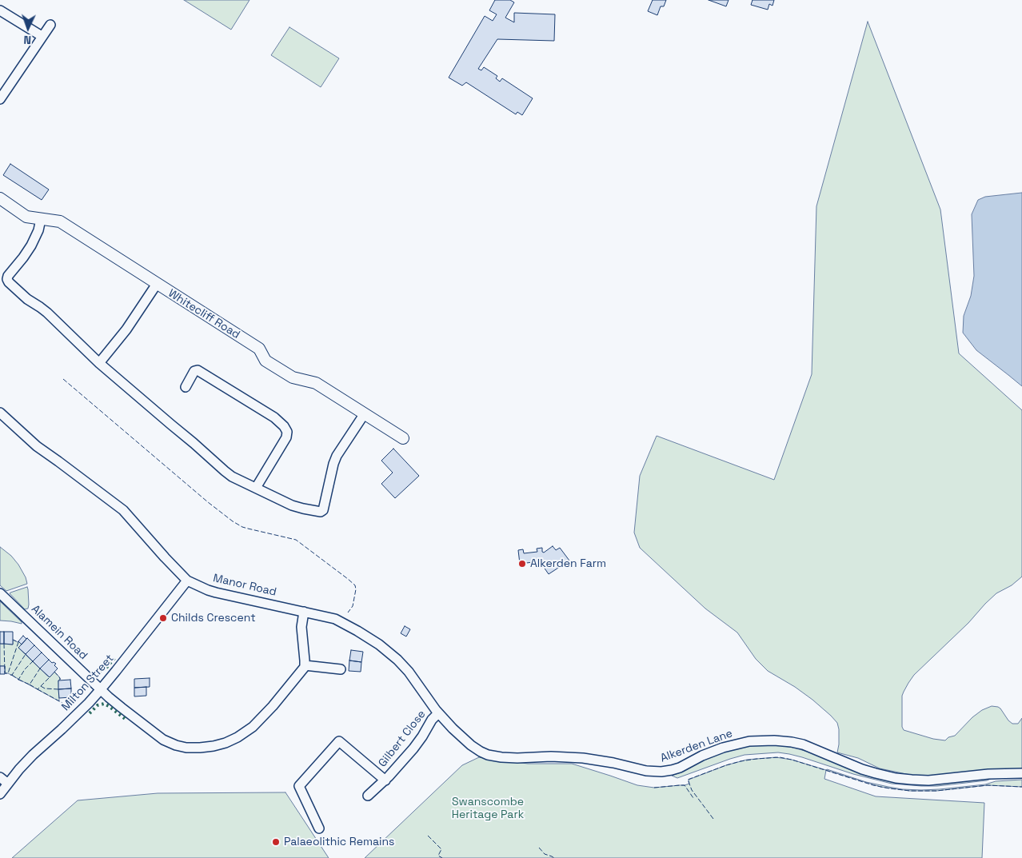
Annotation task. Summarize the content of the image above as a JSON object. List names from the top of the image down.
{
  "streets": {
    "street": [
      "Whitecliff Road",
      "Manor Road",
      "Alamein Road",
      "Milton Street",
      "Gilbert Close",
      "Alkerden Lane"
    ]
  },
  "crossings": [
    ["Manor Road", "Milton Street"],
    ["Manor Road", "Gilbert Close"],
    ["Manor Road", "Alkerden Lane"],
    ["Alamein Road", "Milton Street"],
    ["Gilbert Close", "Alkerden Lane"]
  ],
  "parks": ["Swanscombe Heritage Park"],
  "places": ["Alkerden Farm", "Childs Crescent", "Palaeolithic Remains"],
  "north": "bottom"
}
